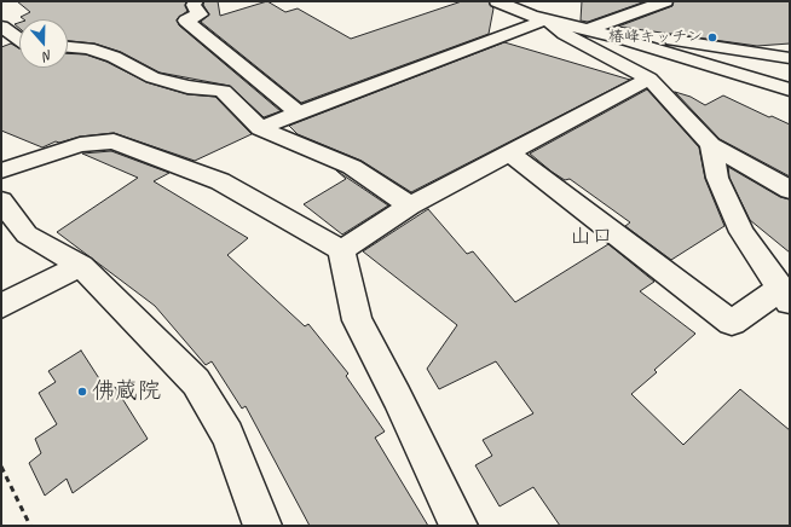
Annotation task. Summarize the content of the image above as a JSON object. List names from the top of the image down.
{
  "districts": ["山口"],
  "places": ["椿峰キッチン", "佛蔵院"],
  "north": "bottom"
}
